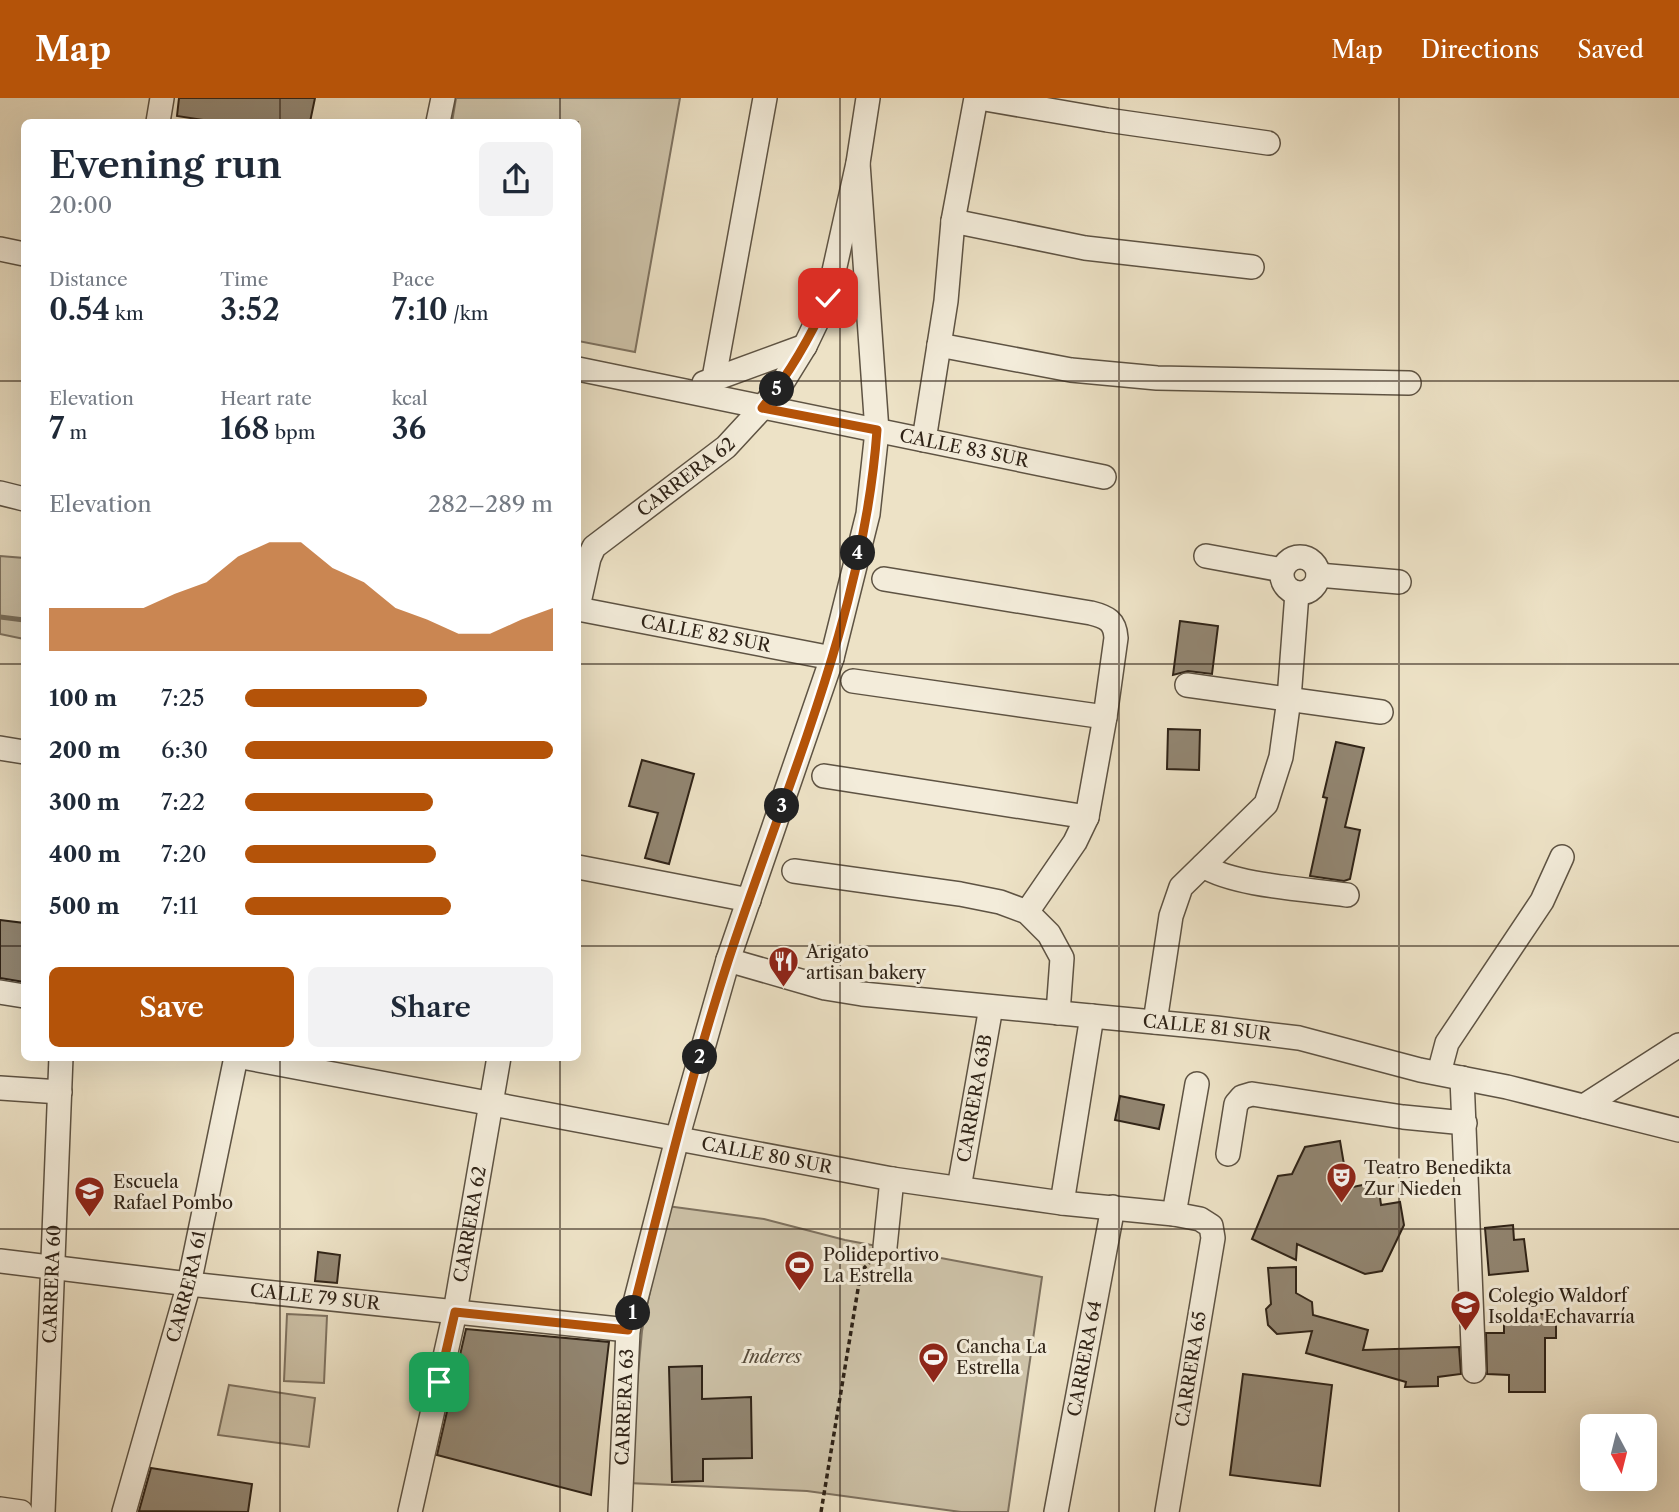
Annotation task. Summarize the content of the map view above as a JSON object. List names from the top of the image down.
{
  "streets": {
    "street": [
      "CALLE 83 SUR",
      "CARRERA 62",
      "CALLE 82 SUR",
      "CALLE 81 SUR",
      "CARRERA 63B",
      "CALLE 80 SUR",
      "CARRERA 60",
      "CARRERA 61",
      "CALLE 79 SUR",
      "CARRERA 64",
      "CARRERA 65",
      "CARRERA 63"
    ]
  },
  "crossings": [
    ["CALLE 83 SUR", "CARRERA 62"],
    ["CALLE 83 SUR", "CARRERA 63"],
    ["CARRERA 62", "CALLE 80 SUR"],
    ["CARRERA 62", "CALLE 79 SUR"],
    ["CARRERA 62", "CARRERA 63"],
    ["CALLE 82 SUR", "CARRERA 63"],
    ["CALLE 81 SUR", "CARRERA 63B"],
    ["CALLE 81 SUR", "CARRERA 63"],
    ["CARRERA 63B", "CALLE 80 SUR"],
    ["CALLE 80 SUR", "CARRERA 64"],
    ["CALLE 80 SUR", "CARRERA 65"],
    ["CALLE 80 SUR", "CARRERA 63"],
    ["CARRERA 60", "CALLE 79 SUR"],
    ["CARRERA 61", "CALLE 79 SUR"],
    ["CALLE 79 SUR", "CARRERA 63"]
  ],
  "parks": ["Inderes"],
  "places": {
    "restaurant": ["Arigato artisan bakery"],
    "theatre": ["Teatro Benedikta Zur Nieden"],
    "school or university": ["Escuela Rafael Pombo", "Colegio Waldorf Isolda Echavarría"],
    "sports": ["Polideportivo La Estrella", "Cancha La Estrella"]
  },
  "north": "bottom",
  "page": {
    "header": "Map",
    "nav": ["Map", "Directions", "Saved"],
    "heading": ["Evening run", "20:00"],
    "stats": [
      ["Distance", "0.54 km"],
      ["Time", "3:52"],
      ["Pace", "7:10 /km"],
      ["Elevation", "7 m"],
      ["Heart rate", "168 bpm"],
      ["kcal", "36"]
    ],
    "pins": [
      "5",
      "4",
      "3",
      "2",
      "1"
    ],
    "chart": ["Elevation", "282–289 m"],
    "list": [
      {
        "name": "100 m",
        "note": "7:25"
      },
      {
        "name": "200 m",
        "note": "6:30"
      },
      {
        "name": "300 m",
        "note": "7:22"
      },
      {
        "name": "400 m",
        "note": "7:20"
      },
      {
        "name": "500 m",
        "note": "7:11"
      }
    ],
    "buttons": ["Save", "Share"]
  }
}
